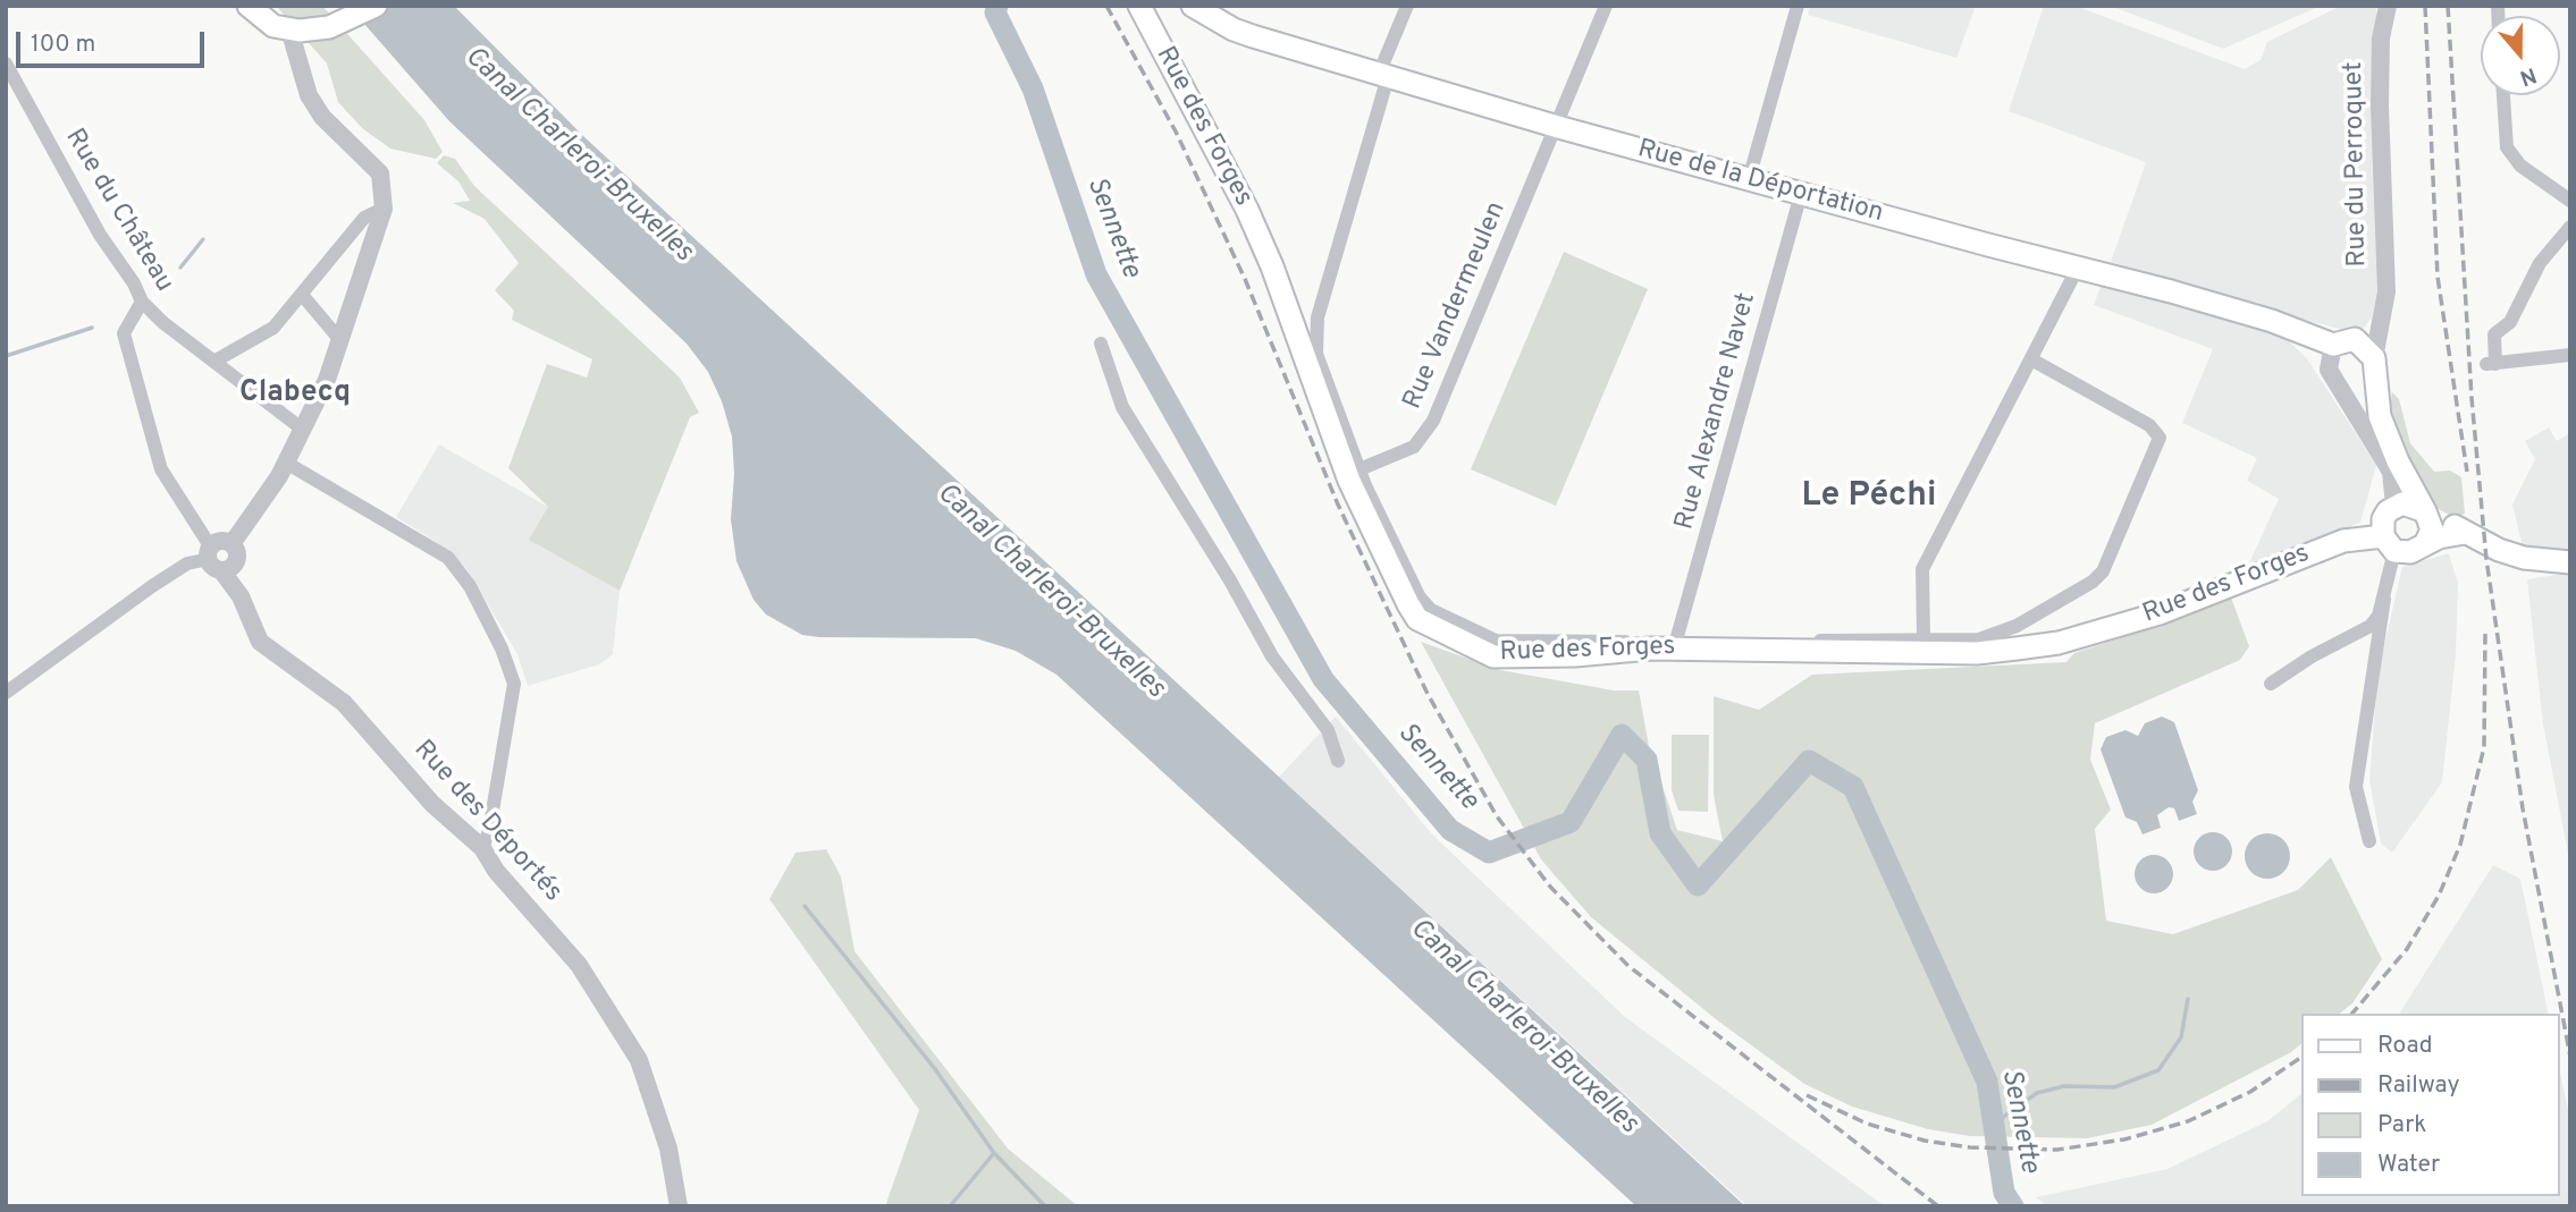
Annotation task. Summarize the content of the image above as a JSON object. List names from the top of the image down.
{
  "streets": {
    "main road": ["Rue des Forges", "Rue de la Déportation"],
    "street": [
      "Rue du Perroquet",
      "Rue du Château",
      "Rue Vandermeulen",
      "Rue Alexandre Navet",
      "Rue des Déportés"
    ]
  },
  "crossings": [
    ["Rue des Forges", "Rue de la Déportation"],
    ["Rue des Forges", "Rue Vandermeulen"],
    ["Rue des Forges", "Rue Alexandre Navet"],
    ["Rue du Perroquet", "Rue de la Déportation"],
    ["Rue de la Déportation", "Rue Vandermeulen"],
    ["Rue de la Déportation", "Rue Alexandre Navet"]
  ],
  "districts": ["Clabecq", "Le Péchi"],
  "water": ["Canal Charleroi-Bruxelles", "Sennette"],
  "legend": [
    "Road",
    "Railway",
    "Park",
    "Water"
  ],
  "scale_bar": "100 m",
  "north": "bottom"
}
